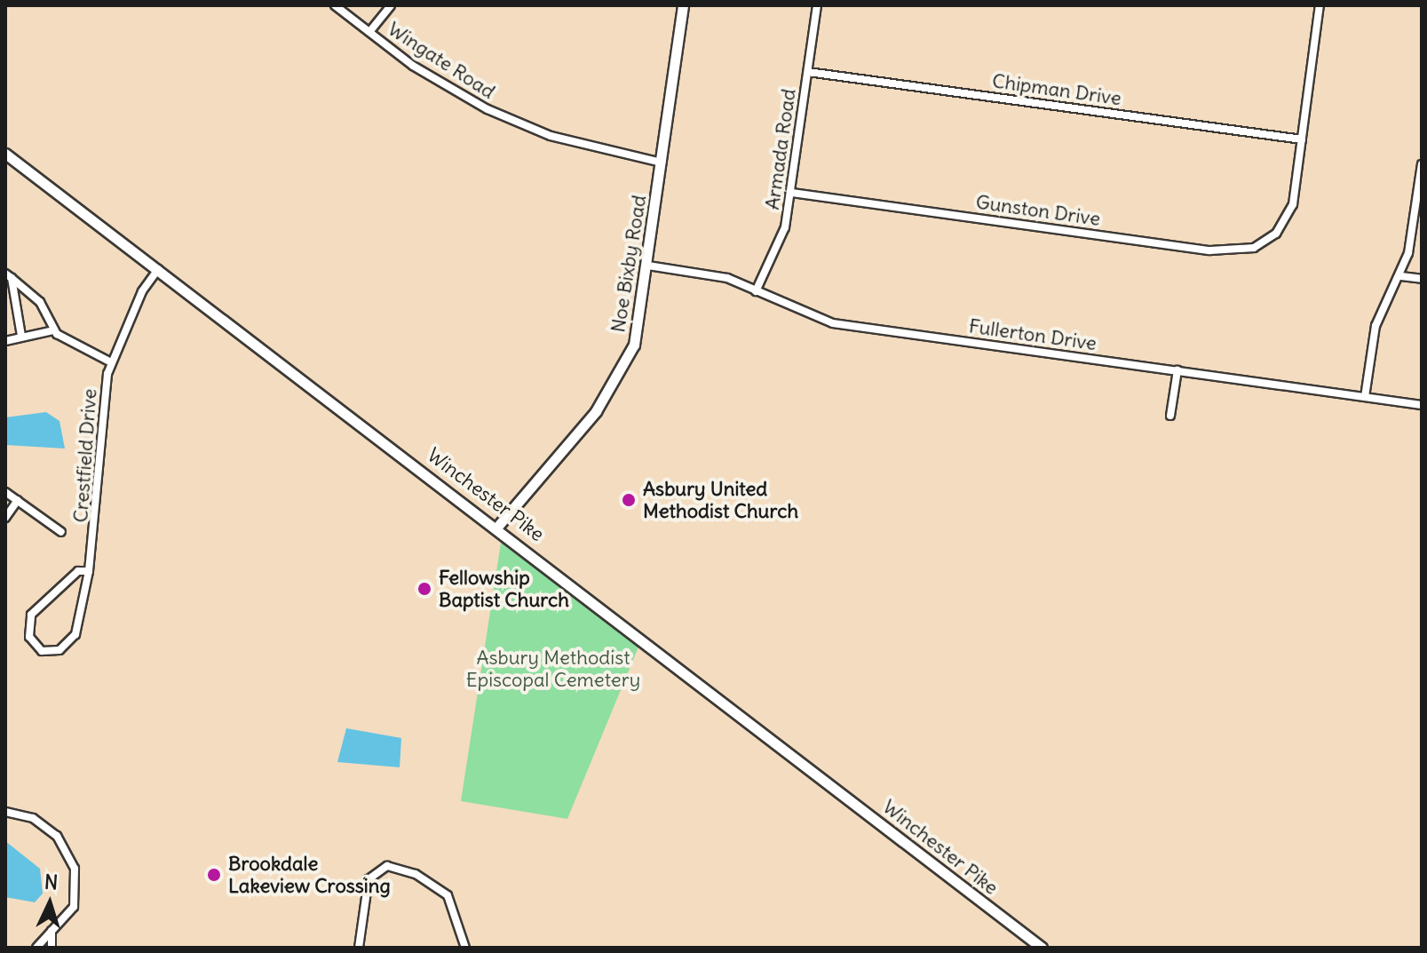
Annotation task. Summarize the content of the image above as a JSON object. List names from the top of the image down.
{
  "streets": {
    "main road": ["Noe Bixby Road", "Winchester Pike"],
    "street": [
      "Wingate Road",
      "Chipman Drive",
      "Armada Road",
      "Gunston Drive",
      "Fullerton Drive",
      "Crestfield Drive"
    ]
  },
  "crossings": [
    ["Wingate Road", "Noe Bixby Road"],
    ["Chipman Drive", "Armada Road"],
    ["Chipman Drive", "Gunston Drive"],
    ["Armada Road", "Gunston Drive"],
    ["Armada Road", "Fullerton Drive"],
    ["Noe Bixby Road", "Fullerton Drive"],
    ["Noe Bixby Road", "Winchester Pike"],
    ["Crestfield Drive", "Winchester Pike"]
  ],
  "parks": ["Asbury Methodist Episcopal Cemetery"],
  "places": ["Asbury United Methodist Church", "Fellowship Baptist Church", "Brookdale Lakeview Crossing"],
  "north": "top"
}
